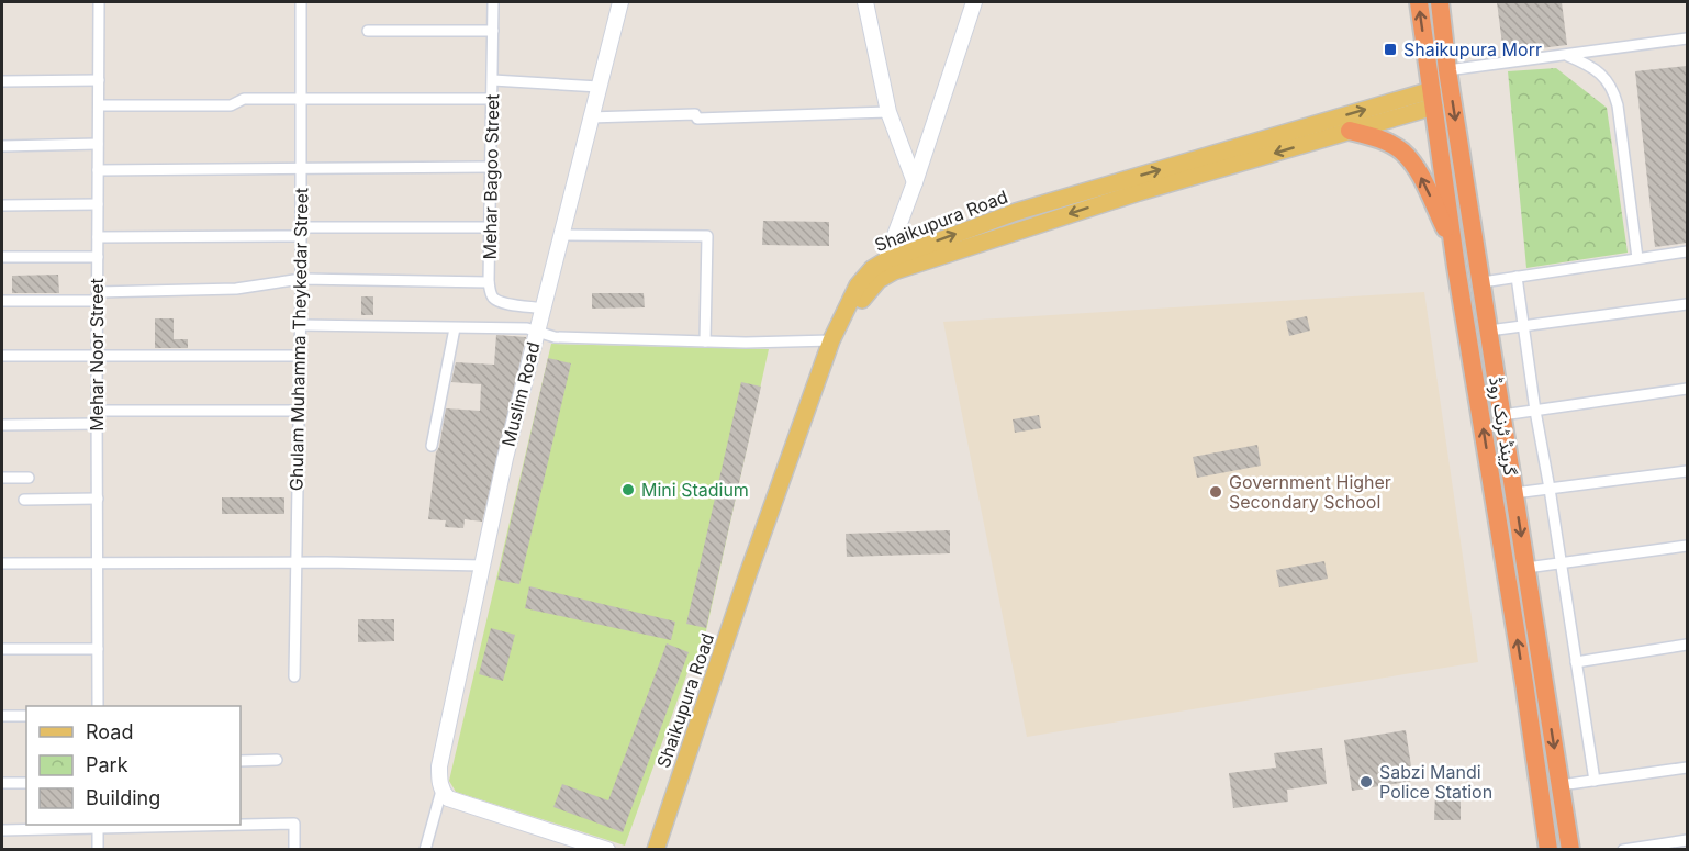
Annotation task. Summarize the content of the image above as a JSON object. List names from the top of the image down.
{
  "streets": {
    "highway": ["گرینڈ ٹرنک روڈ"],
    "main road": ["Shaikupura Road"],
    "street": [
      "Mehar Bagoo Street",
      "Ghulam Muhamma Theykedar Street",
      "Mehar Noor Street",
      "Muslim Road"
    ]
  },
  "crossings": [
    ["Mehar Bagoo Street", "Muslim Road"],
    ["Shaikupura Road", "گرینڈ ٹرنک روڈ"]
  ],
  "places": {
    "transit": ["Shaikupura Morr"],
    "other": ["Mini Stadium", "Government Higher Secondary School", "Sabzi Mandi Police Station"]
  },
  "legend": ["Road", "Park", "Building"]
}
